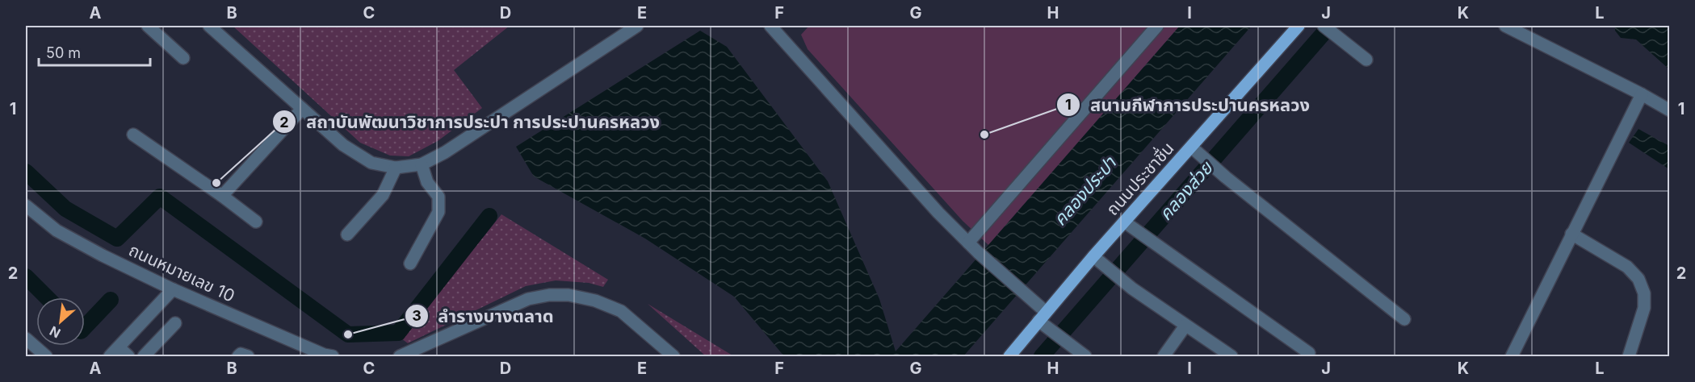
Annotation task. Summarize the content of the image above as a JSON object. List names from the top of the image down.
{
  "streets": {
    "main road": ["ถนนประชาชื่น"],
    "street": ["ถนนหมายเลข 10"]
  },
  "water": ["คลองประปา", "คลองส่วย"],
  "places": ["สนามกีฬาการประปานครหลวง", "สถาบันพัฒนาวิชาการประปา การประปานครหลวง", "ลำรางบางตลาด"],
  "scale_bar": "50 m",
  "north": "bottom left",
  "grid": {
    "columns": [
      "A",
      "B",
      "C",
      "D",
      "E",
      "F",
      "G",
      "H",
      "I",
      "J",
      "K",
      "L"
    ],
    "rows": ["1", "2"]
  }
}
